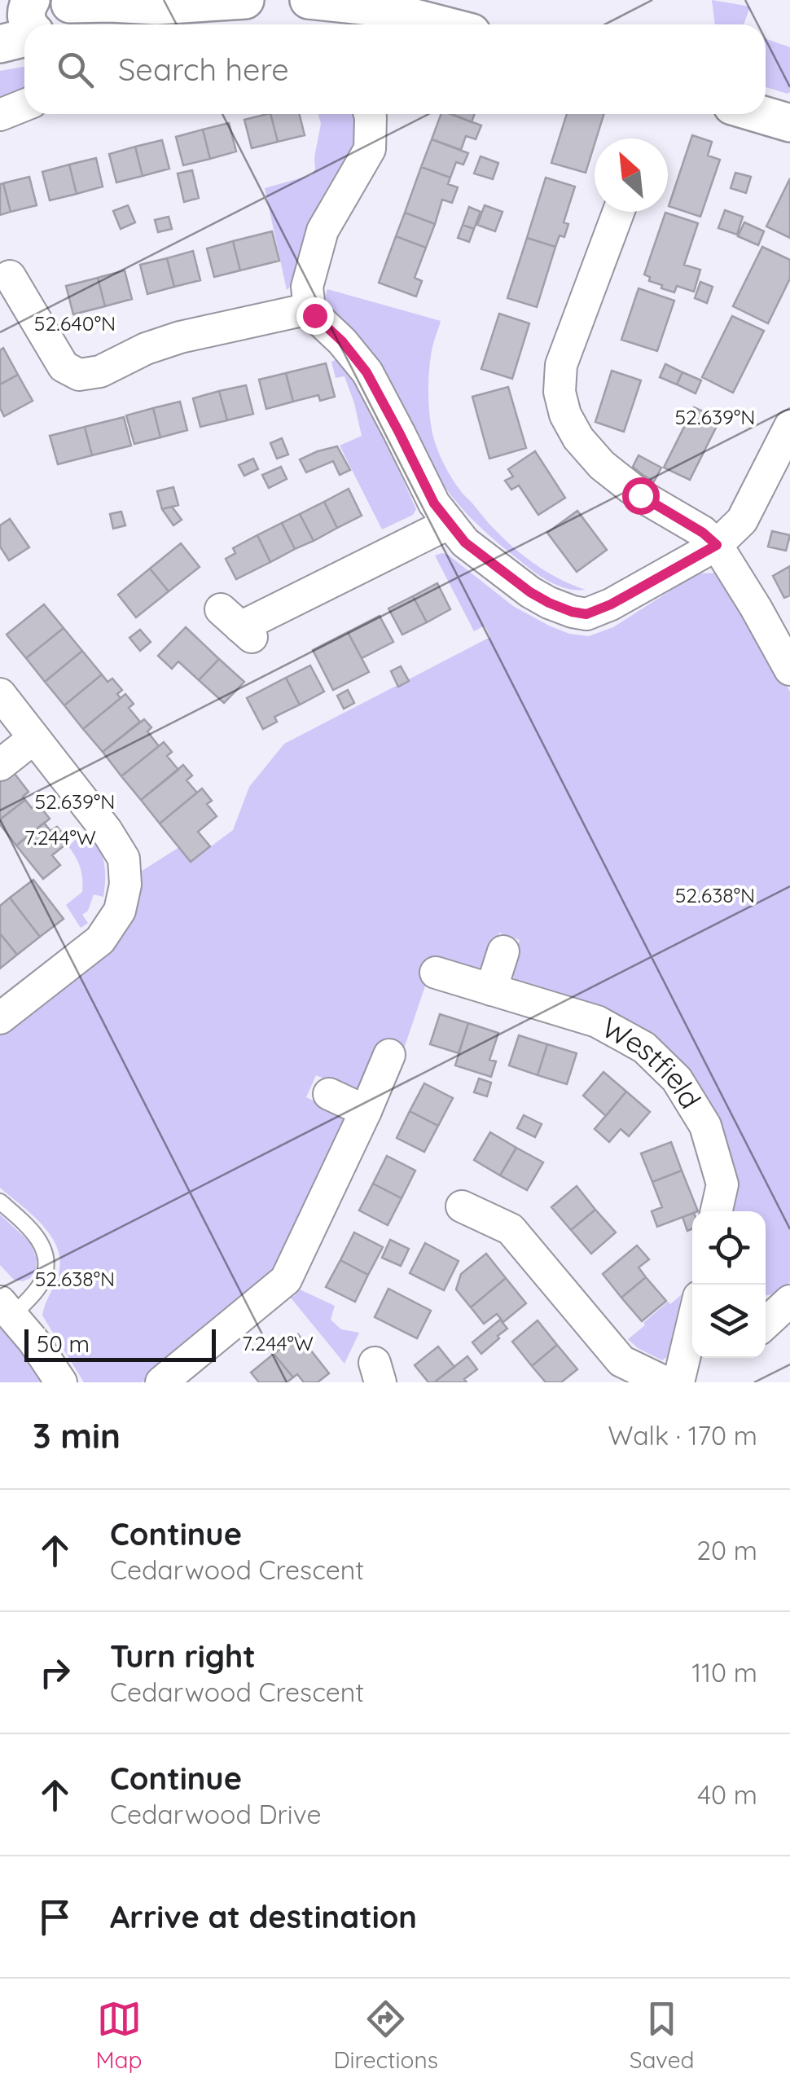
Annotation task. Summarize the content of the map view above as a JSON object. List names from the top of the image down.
{
  "streets": {
    "street": ["Westfield"]
  },
  "scale_bar": "50 m",
  "north": "top left",
  "page": {
    "search": "Search here",
    "scale": "50 m",
    "heading": ["3 min", "Walk · 170 m"],
    "list": [
      ["Continue", "Cedarwood Crescent", "20 m"],
      ["Turn right", "Cedarwood Crescent", "110 m"],
      ["Continue", "Cedarwood Drive", "40 m"],
      "Arrive at destination"
    ],
    "nav": ["Map", "Directions", "Saved"]
  },
  "coordinates": [
    "52.640°N",
    "52.639°N",
    "7.244°W",
    "52.638°N"
  ]
}
